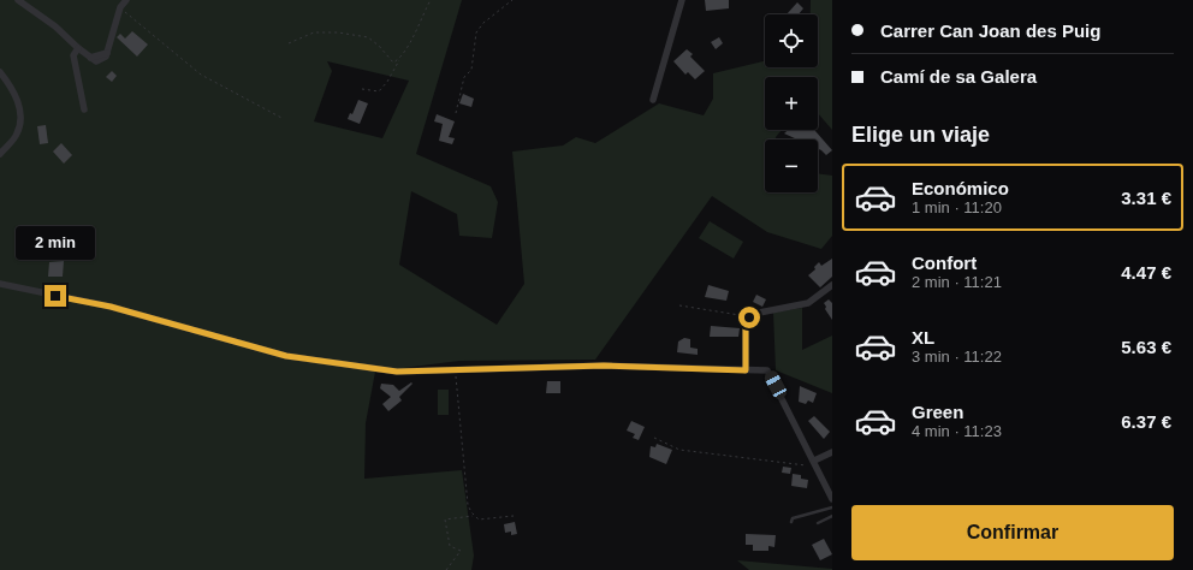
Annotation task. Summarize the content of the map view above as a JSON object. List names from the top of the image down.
{
  "page": {
    "banner": ["Carrer Can Joan des Puig", "Camí de sa Galera"],
    "map_buttons": ["+", "−"],
    "heading": "Elige un viaje",
    "list": [
      {
        "name": "Económico",
        "note": "1 min · 11:20",
        "value": "3.31 €"
      },
      {
        "name": "Confort",
        "note": "2 min · 11:21",
        "value": "4.47 €"
      },
      {
        "name": "XL",
        "note": "3 min · 11:22",
        "value": "5.63 €"
      },
      {
        "name": "Green",
        "note": "4 min · 11:23",
        "value": "6.37 €"
      }
    ],
    "bubble": "2 min",
    "buttons": "Confirmar"
  }
}
